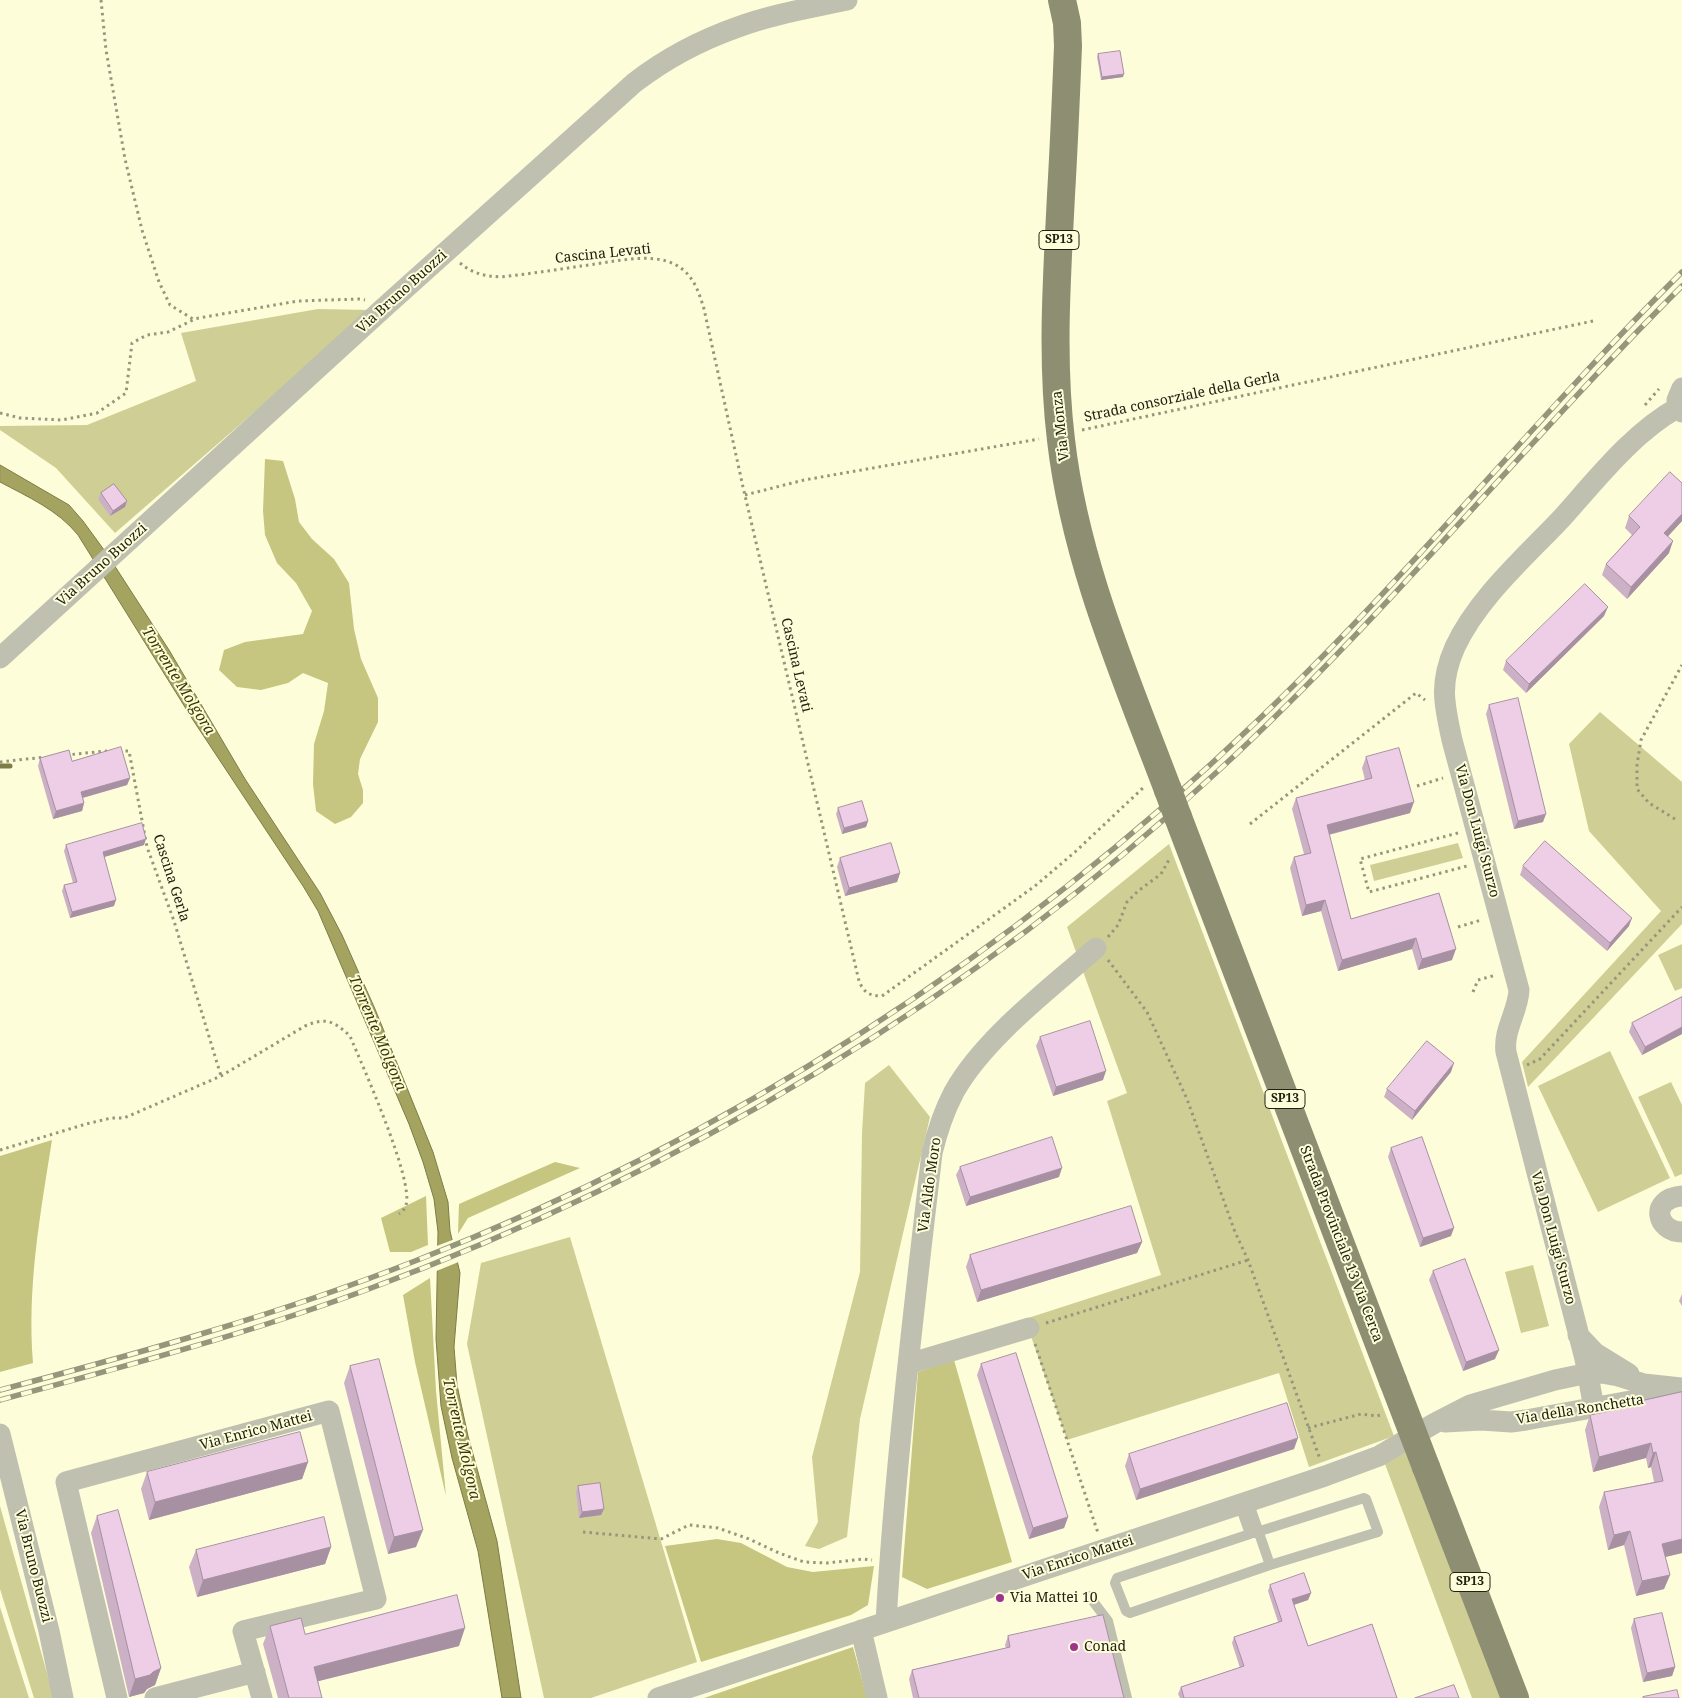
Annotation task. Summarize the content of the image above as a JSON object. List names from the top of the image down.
{
  "streets": {
    "main road": ["SP13", "Via Monza", "Strada Provinciale 13 Via Cerca"],
    "street": [
      "Via Bruno Buozzi",
      "Via Don Luigi Sturzo",
      "Via Aldo Moro",
      "Via della Ronchetta",
      "Via Enrico Mattei"
    ],
    "path": ["Cascina Levati", "Strada consorziale della Gerla", "Cascina Gerla"]
  },
  "crossings": [
    ["Cascina Levati", "Via Bruno Buozzi"],
    ["Cascina Levati", "Strada consorziale della Gerla"],
    ["Cascina Levati", "Via Monza"],
    ["Cascina Levati", "Strada Provinciale 13 Via Cerca"],
    ["Strada consorziale della Gerla", "Via Monza"],
    ["Via Monza", "Strada Provinciale 13 Via Cerca"],
    ["Via Don Luigi Sturzo", "Via della Ronchetta"],
    ["Via Aldo Moro", "Via Enrico Mattei"],
    ["Via della Ronchetta", "Via Enrico Mattei"]
  ],
  "water": ["Torrente Molgora"],
  "places": ["Via Mattei 10", "Conad"]
}
